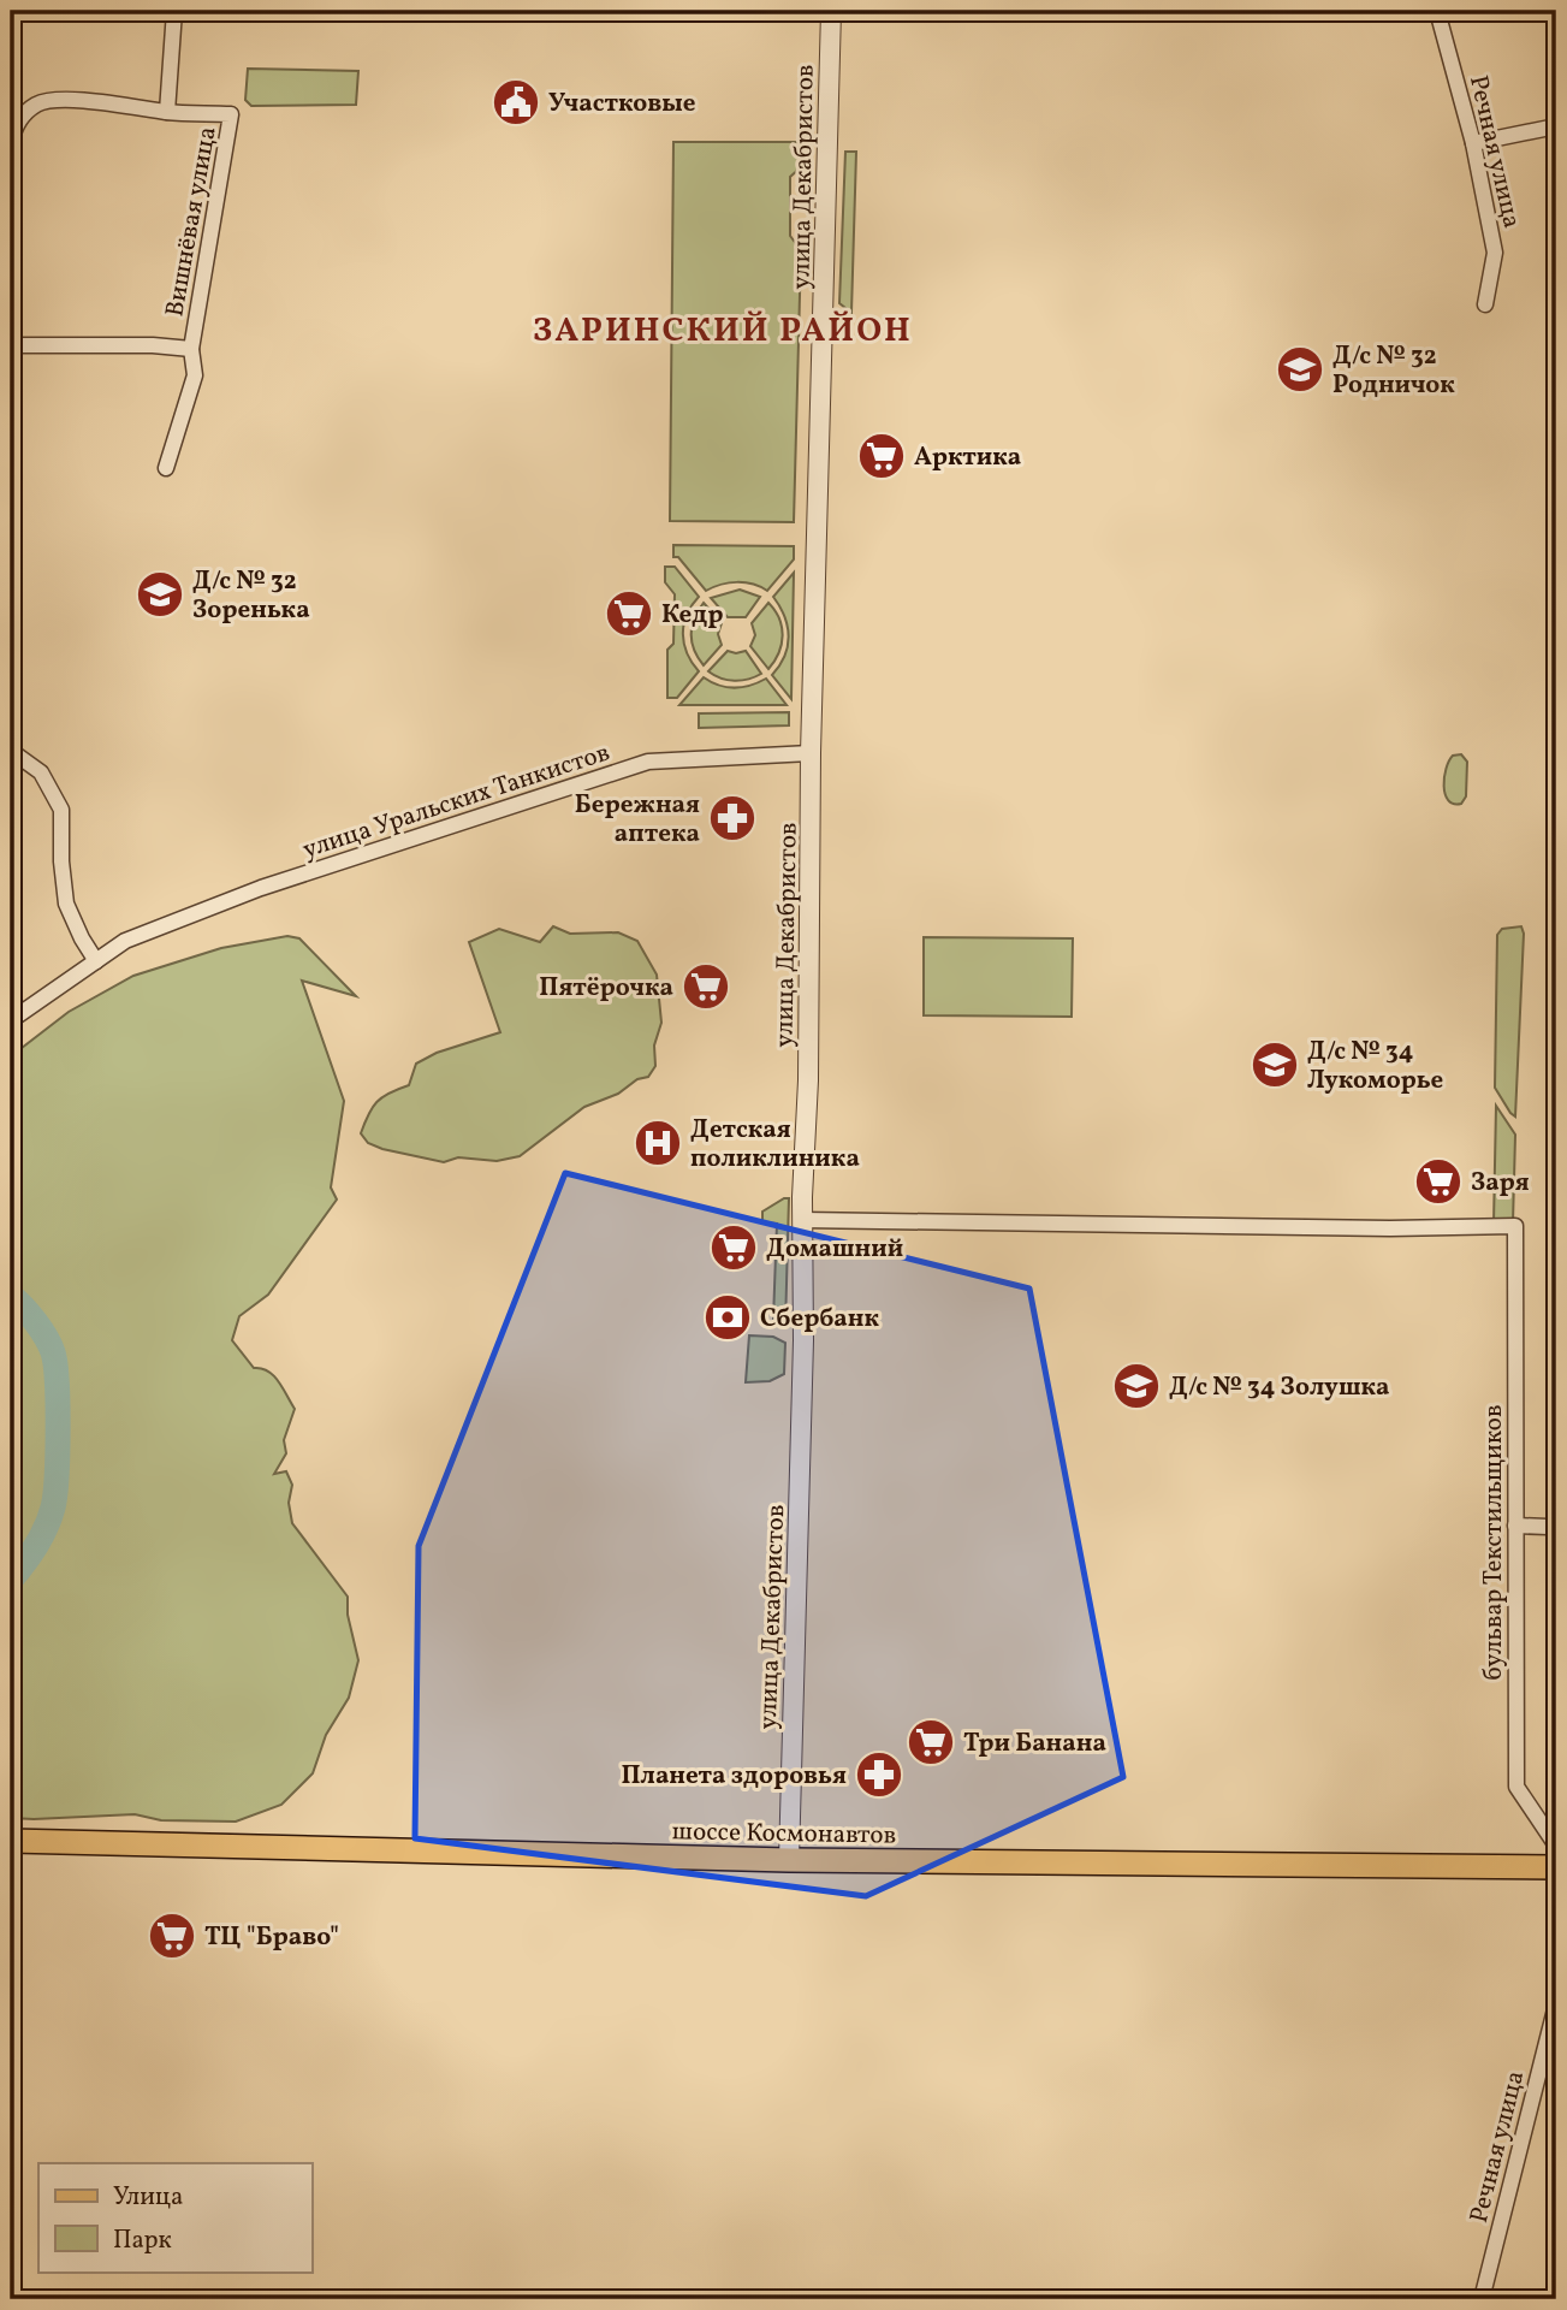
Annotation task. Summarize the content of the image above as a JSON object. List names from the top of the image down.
{
  "streets": {
    "main road": ["шоссе Космонавтов"],
    "street": [
      "Речная улица",
      "улица Декабристов",
      "Вишнёвая улица",
      "улица Уральских Танкистов",
      "бульвар Текстильщиков"
    ]
  },
  "crossings": [
    ["улица Декабристов", "улица Уральских Танкистов"],
    ["улица Декабристов", "бульвар Текстильщиков"],
    ["улица Декабристов", "шоссе Космонавтов"]
  ],
  "districts": ["ЗАРИНСКИЙ РАЙОН"],
  "places": {
    "public building": ["Участковые"],
    "school or university": [
      "Д/с № 32 Родничок",
      "Д/с № 32 Зоренька",
      "Д/с № 34 Лукоморье",
      "Д/с № 34 Золушка"
    ],
    "supermarket": [
      "Арктика",
      "Кедр",
      "Пятёрочка",
      "Заря",
      "Домашний",
      "Три Банана",
      "ТЦ \"Браво\""
    ],
    "pharmacy": ["Бережная аптека", "Планета здоровья"],
    "hospital": ["Детская поликлиника"],
    "bank": ["Сбербанк"]
  },
  "legend": ["Улица", "Парк"]
}
